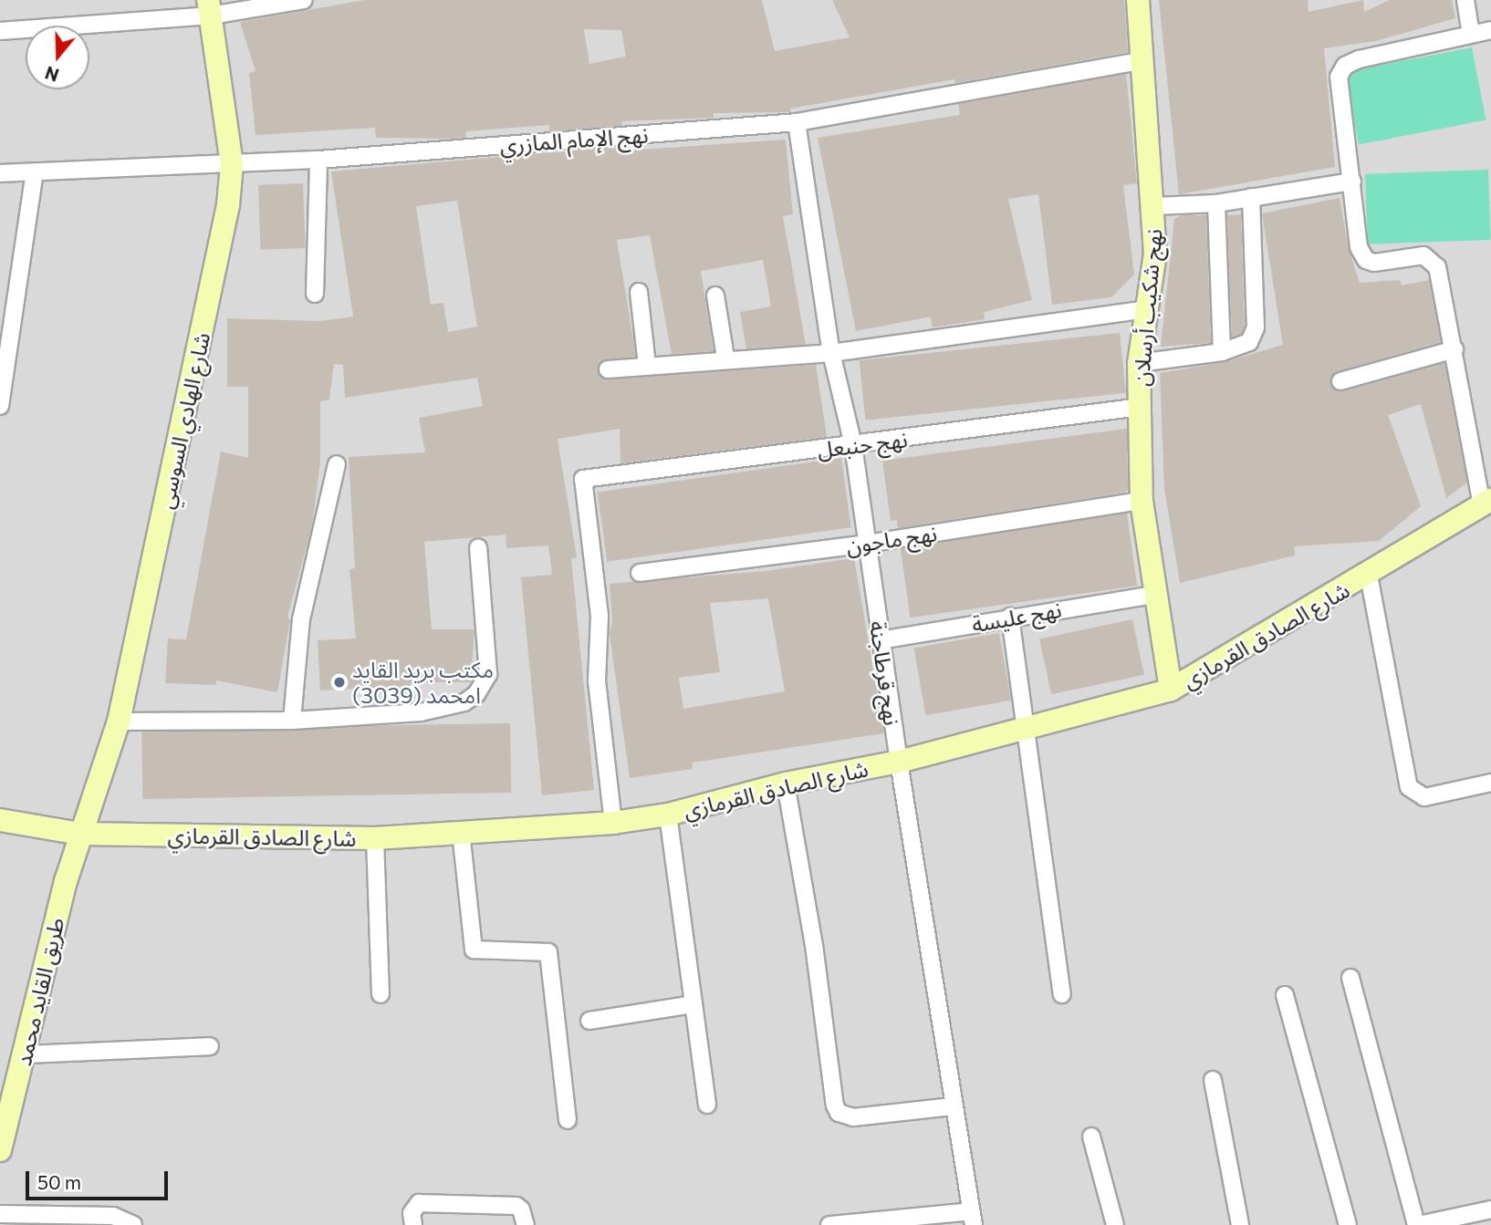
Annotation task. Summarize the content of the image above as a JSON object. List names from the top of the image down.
{
  "streets": {
    "main road": [
      "نهج شكيب أرسلان",
      "شارع الهادي السوسي",
      "شارع الصادق القرمازي",
      "طريق القايد محمد"
    ],
    "street": [
      "نهج الإمام المازري",
      "نهج حنبعل",
      "نهج ماجون",
      "نهج عليسة",
      "نهج قرطاجنة"
    ]
  },
  "crossings": [
    ["نهج الإمام المازري", "نهج شكيب أرسلان"],
    ["نهج الإمام المازري", "شارع الهادي السوسي"],
    ["نهج الإمام المازري", "نهج قرطاجنة"],
    ["نهج شكيب أرسلان", "نهج حنبعل"],
    ["نهج شكيب أرسلان", "نهج ماجون"],
    ["نهج شكيب أرسلان", "نهج عليسة"],
    ["نهج شكيب أرسلان", "شارع الصادق القرمازي"],
    ["شارع الهادي السوسي", "شارع الصادق القرمازي"],
    ["شارع الهادي السوسي", "طريق القايد محمد"],
    ["نهج حنبعل", "شارع الصادق القرمازي"],
    ["نهج حنبعل", "نهج قرطاجنة"],
    ["نهج ماجون", "نهج قرطاجنة"],
    ["نهج عليسة", "نهج قرطاجنة"],
    ["شارع الصادق القرمازي", "نهج قرطاجنة"],
    ["شارع الصادق القرمازي", "طريق القايد محمد"]
  ],
  "places": ["مكتب بريد القايد امحمد (3039)"],
  "scale_bar": "50 m",
  "north": "bottom"
}
